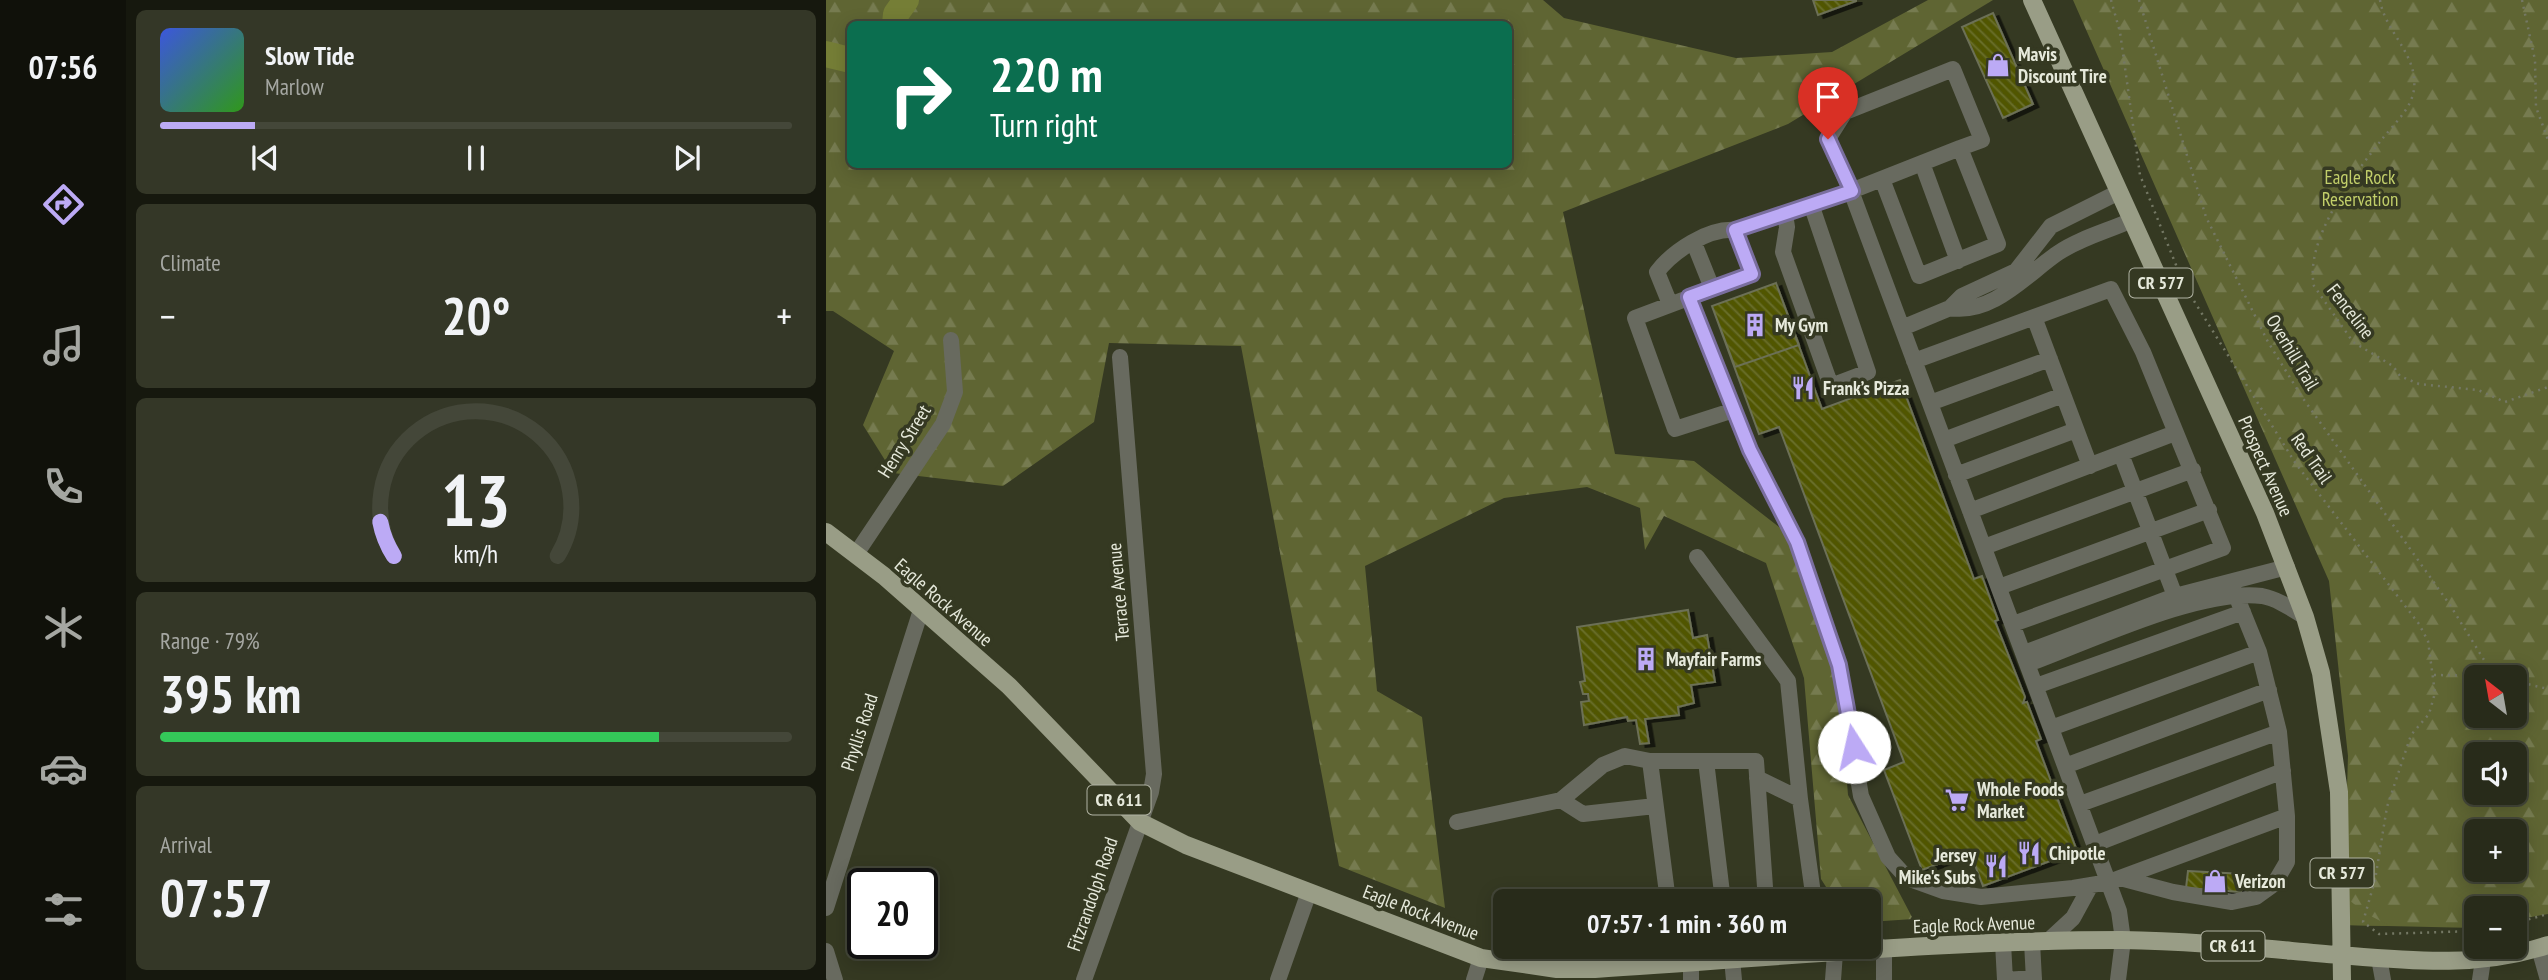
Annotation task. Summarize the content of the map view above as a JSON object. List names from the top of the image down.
{
  "streets": {
    "main road": [
      "CR 577",
      "Prospect Avenue",
      "Eagle Rock Avenue",
      "CR 611"
    ],
    "street": [
      "Henry Street",
      "Terrace Avenue",
      "Phyllis Road",
      "Fitzrandolph Road"
    ],
    "path": ["Fenceline", "Overhill Trail", "Red Trail"]
  },
  "crossings": [
    ["Henry Street", "Eagle Rock Avenue"],
    ["Prospect Avenue", "Eagle Rock Avenue"],
    ["Terrace Avenue", "Eagle Rock Avenue"],
    ["Terrace Avenue", "Fitzrandolph Road"],
    ["Eagle Rock Avenue", "Phyllis Road"],
    ["Eagle Rock Avenue", "Fitzrandolph Road"]
  ],
  "parks": ["Eagle Rock Reservation"],
  "places": {
    "shop": ["Mavis Discount Tire", "Verizon"],
    "building": ["My Gym", "Mayfair Farms"],
    "restaurant": ["Frank’s Pizza", "Chipotle", "Jersey Mike's Subs"],
    "supermarket": ["Whole Foods Market"]
  },
  "north": "top left",
  "page": {
    "tabs": "07:56",
    "turn": ["220 m", "Turn right"],
    "song": ["Slow Tide", "Marlow"],
    "tile": [
      "Climate",
      ["Range · 79%", "395 km"],
      ["Arrival", "07:57"]
    ],
    "heat": ["−", "20°", "+"],
    "map_buttons": ["+", "−"],
    "limit": "20",
    "trip": "07:57 · 1 min · 360 m",
    "gauge": ["13", "km/h"]
  }
}
